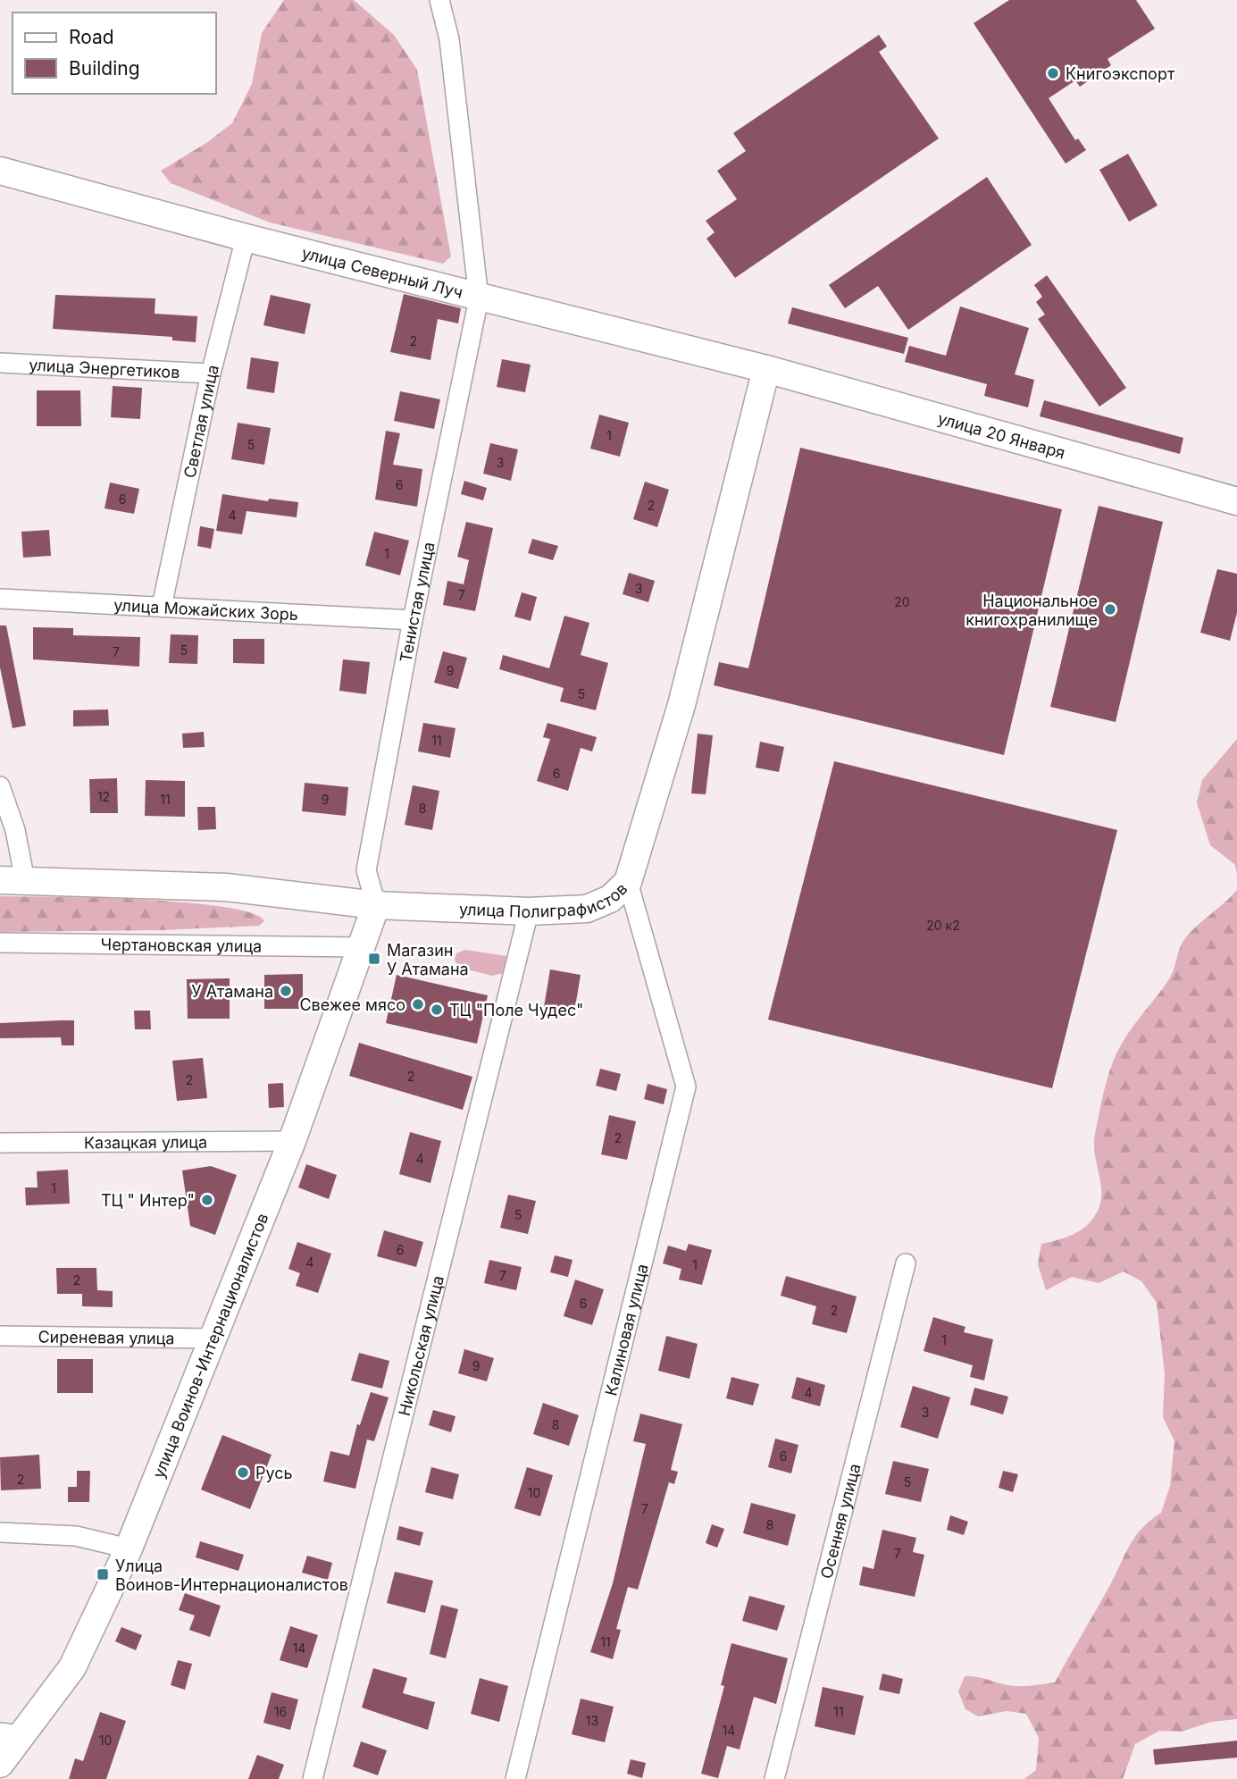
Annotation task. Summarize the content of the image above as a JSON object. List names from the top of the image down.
{
  "streets": {
    "street": [
      "улица Северный Луч",
      "улица Энергетиков",
      "Светлая улица",
      "улица 20 Января",
      "Тенистая улица",
      "улица Можайских Зорь",
      "улица Полиграфистов",
      "Чертановская улица",
      "Казацкая улица",
      "Калиновая улица",
      "Сиреневая улица",
      "Никольская улица",
      "улица Воинов-Интернационалистов",
      "Осенняя улица"
    ]
  },
  "crossings": [
    ["улица Северный Луч", "Светлая улица"],
    ["улица Северный Луч", "улица 20 Января"],
    ["улица Северный Луч", "Тенистая улица"],
    ["улица Северный Луч", "улица Полиграфистов"],
    ["улица Энергетиков", "Светлая улица"],
    ["Светлая улица", "улица Можайских Зорь"],
    ["улица 20 Января", "улица Полиграфистов"],
    ["Тенистая улица", "улица Можайских Зорь"],
    ["Тенистая улица", "улица Полиграфистов"],
    ["Тенистая улица", "улица Воинов-Интернационалистов"],
    ["улица Полиграфистов", "Калиновая улица"],
    ["улица Полиграфистов", "Никольская улица"],
    ["улица Полиграфистов", "улица Воинов-Интернационалистов"],
    ["Чертановская улица", "улица Воинов-Интернационалистов"],
    ["Казацкая улица", "улица Воинов-Интернационалистов"],
    ["Сиреневая улица", "улица Воинов-Интернационалистов"]
  ],
  "places": {
    "other": [
      "Книгоэкспорт",
      "Национальное книгохранилище",
      "У Атамана",
      "Свежее мясо",
      "ТЦ \"Поле Чудес\"",
      "ТЦ \" Интер\"",
      "Русь"
    ],
    "transit": ["Магазин У Атамана", "Улица Воинов-Интернационалистов"]
  },
  "house_numbers": [
    "2",
    "1",
    "5",
    "3",
    "6",
    "6",
    "2",
    "4",
    "1",
    "3",
    "7",
    "20",
    "5",
    "7",
    "9",
    "5",
    "11",
    "6",
    "12",
    "11",
    "9",
    "8",
    "20 к2",
    "2",
    "2",
    "2",
    "4",
    "1",
    "5",
    "6",
    "4",
    "1",
    "7",
    "2",
    "6",
    "2",
    "1",
    "9",
    "4",
    "3",
    "8",
    "6",
    "2",
    "5",
    "10",
    "7",
    "8",
    "7",
    "11",
    "14",
    "16",
    "11",
    "13",
    "14",
    "10"
  ],
  "legend": ["Road", "Building"]
}
